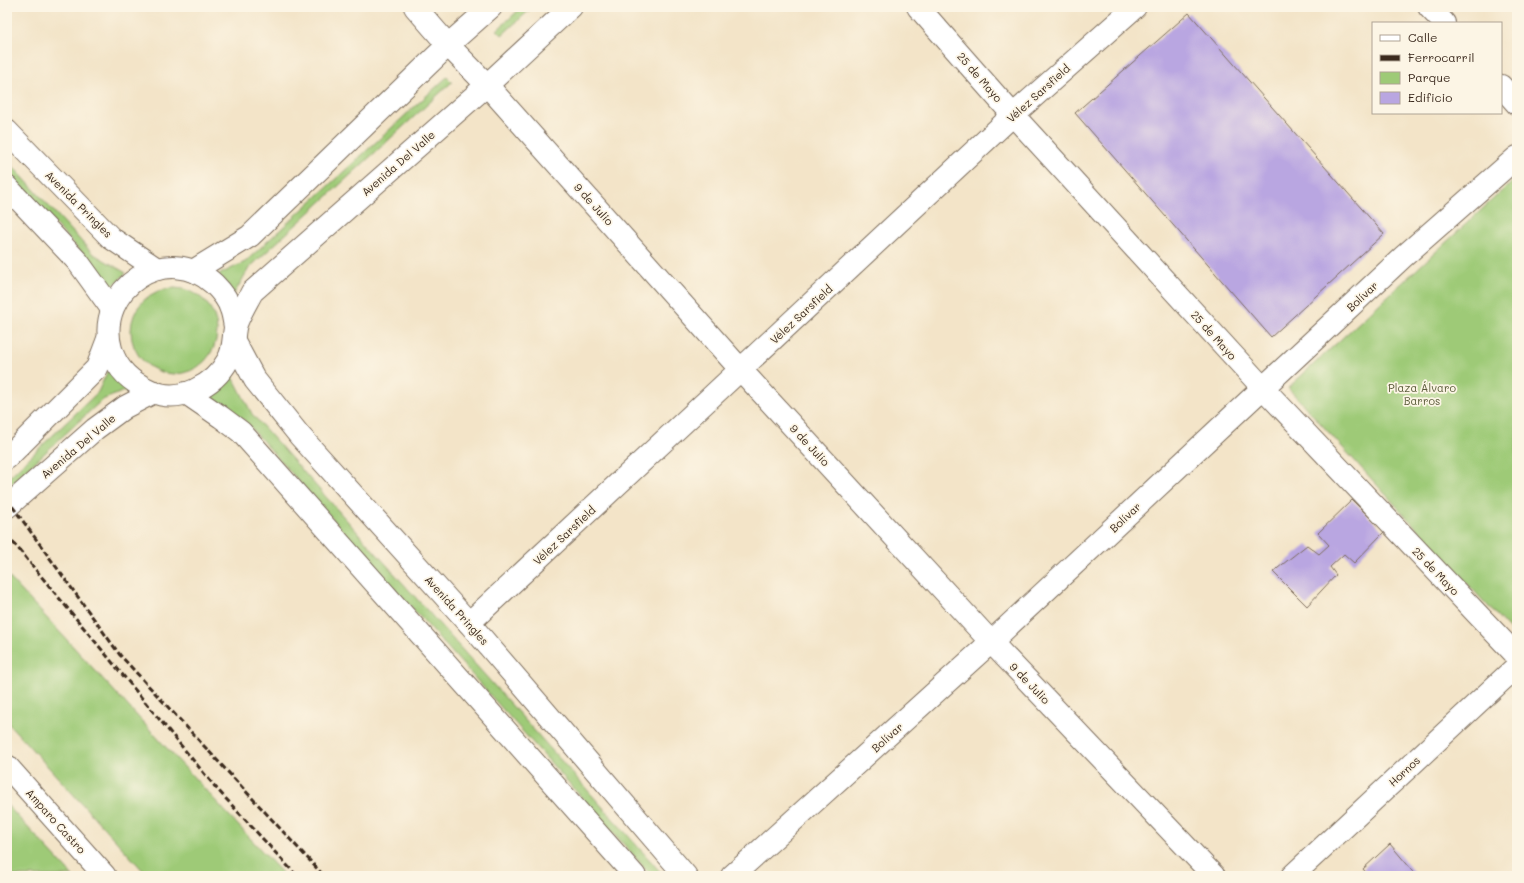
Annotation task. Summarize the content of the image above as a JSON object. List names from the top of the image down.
{
  "streets": {
    "street": [
      "25 de Mayo",
      "Vélez Sarsfield",
      "Avenida Del Valle",
      "Avenida Pringles",
      "9 de Julio",
      "Bolívar",
      "Hornos",
      "Amparo Castro"
    ]
  },
  "crossings": [
    ["25 de Mayo", "Vélez Sarsfield"],
    ["25 de Mayo", "Bolívar"],
    ["Vélez Sarsfield", "Avenida Pringles"],
    ["Vélez Sarsfield", "9 de Julio"],
    ["Avenida Del Valle", "Avenida Pringles"],
    ["Avenida Del Valle", "9 de Julio"],
    ["9 de Julio", "Bolívar"]
  ],
  "parks": ["Plaza Álvaro Barros"],
  "legend": [
    "Calle",
    "Ferrocarril",
    "Parque",
    "Edificio"
  ]
}
